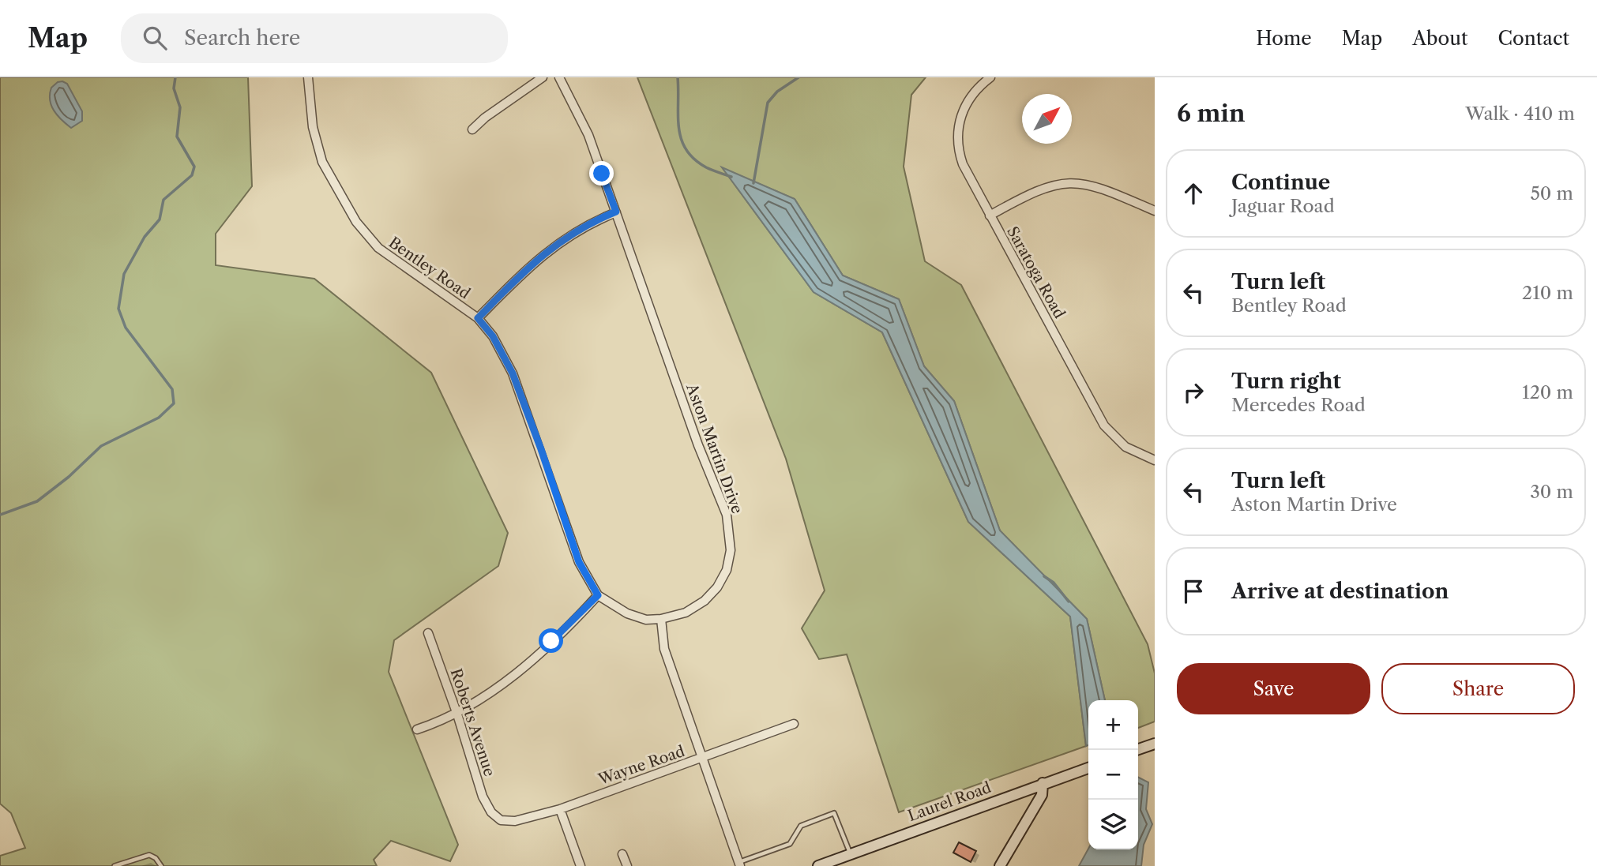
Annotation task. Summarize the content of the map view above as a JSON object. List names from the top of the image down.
{
  "streets": {
    "main road": ["Laurel Road"],
    "street": [
      "Bentley Road",
      "Saratoga Road",
      "Aston Martin Drive",
      "Roberts Avenue",
      "Wayne Road"
    ]
  },
  "crossings": [
    ["Bentley Road", "Aston Martin Drive"],
    ["Roberts Avenue", "Wayne Road"]
  ],
  "north": "top right",
  "page": {
    "header": "Map",
    "search": "Search here",
    "nav": [
      "Home",
      "Map",
      "About",
      "Contact"
    ],
    "heading": ["6 min", "Walk · 410 m"],
    "list": [
      ["Continue", "Jaguar Road", "50 m"],
      ["Turn left", "Bentley Road", "210 m"],
      ["Turn right", "Mercedes Road", "120 m"],
      ["Turn left", "Aston Martin Drive", "30 m"],
      "Arrive at destination"
    ],
    "buttons": ["Save", "Share"],
    "map_buttons": ["+", "−"]
  }
}
